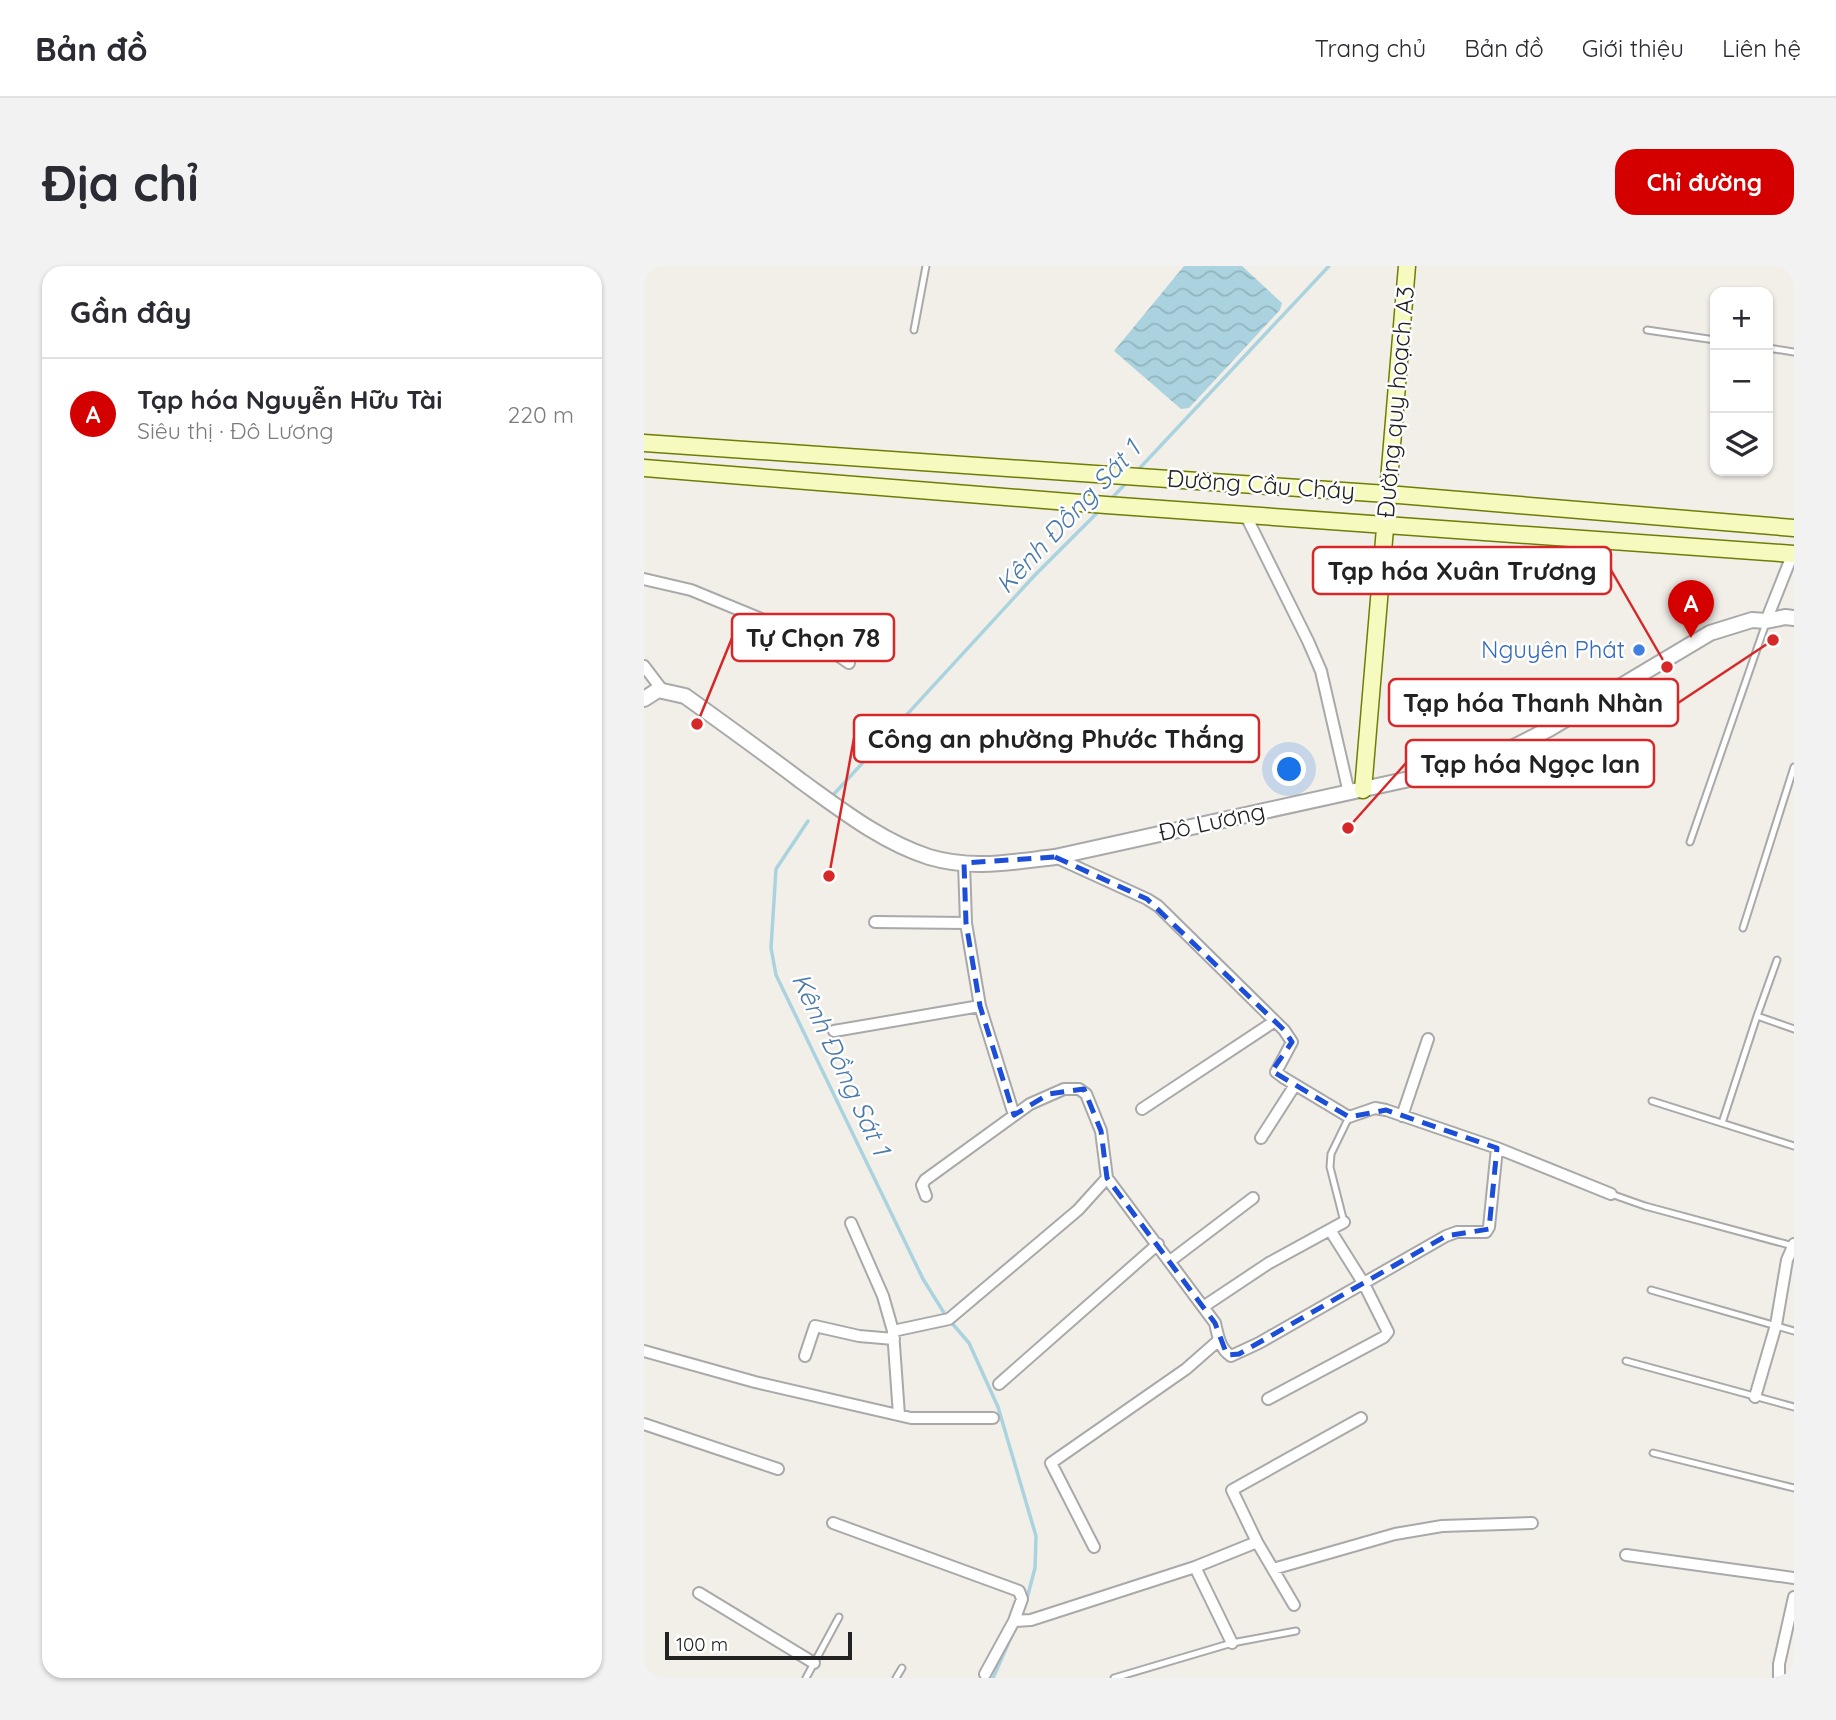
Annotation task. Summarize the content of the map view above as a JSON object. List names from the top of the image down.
{
  "streets": {
    "main road": ["Đường quy hoạch A3", "Đường Cầu Cháy"],
    "street": ["Đô Lương"]
  },
  "crossings": [
    ["Đường quy hoạch A3", "Đường Cầu Cháy"],
    ["Đường quy hoạch A3", "Đô Lương"]
  ],
  "water": ["Kênh Đồng Sát 1"],
  "places": [
    "Tạp hóa Thanh Nhàn",
    "Nguyên Phát",
    "Tạp hóa Xuân Trương",
    "Tự Chọn 78",
    "Tạp hóa Ngọc lan",
    "Công an phường Phước Thắng"
  ],
  "scale_bar": "100 m",
  "page": {
    "header": "Bản đồ",
    "nav": [
      "Trang chủ",
      "Bản đồ",
      "Giới thiệu",
      "Liên hệ"
    ],
    "buttons": "Chỉ đường",
    "title": "Địa chỉ",
    "heading": "Gần đây",
    "map_buttons": ["+", "−"],
    "list": [
      {
        "mark": "A",
        "name": "Tạp hóa Nguyễn Hữu Tài",
        "note": "Siêu thị · Đô Lương",
        "value": "220 m"
      }
    ],
    "pins": "A",
    "scale": "100 m"
  }
}
